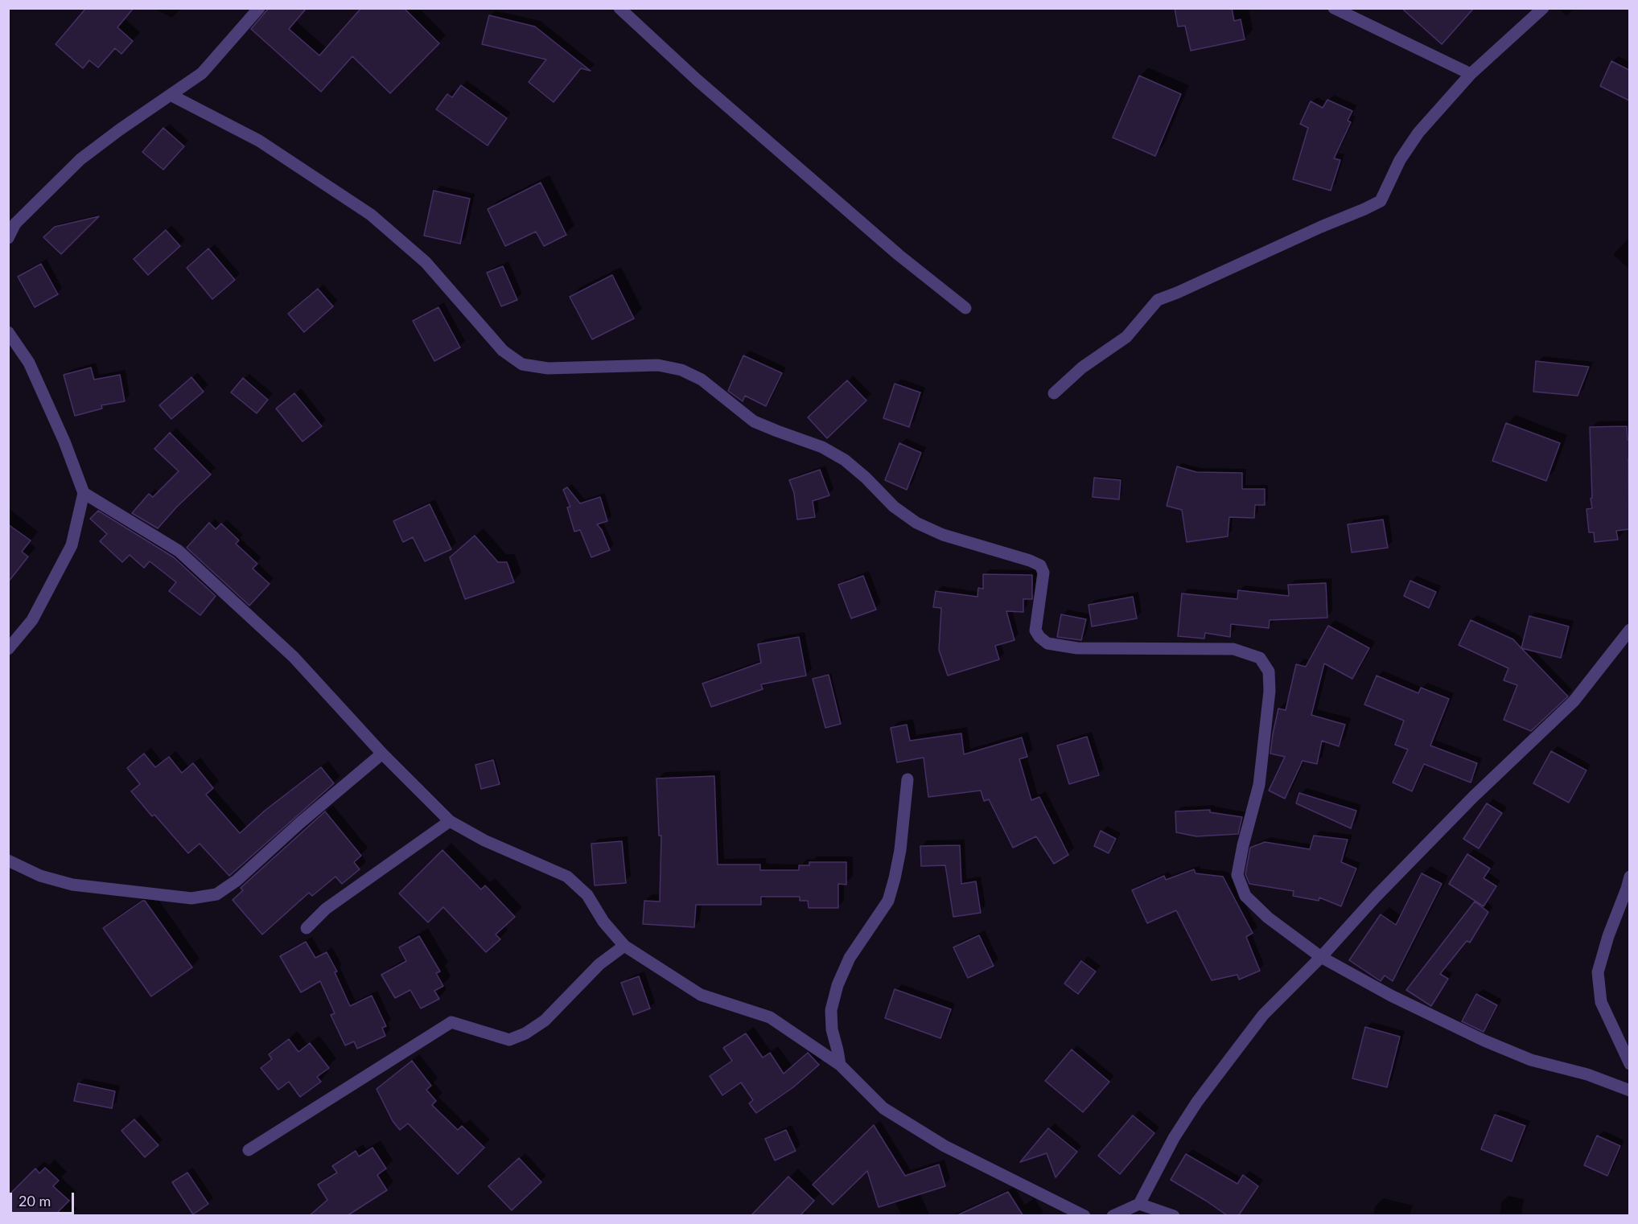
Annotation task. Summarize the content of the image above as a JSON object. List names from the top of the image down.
{
  "scale_bar": "20 m"
}
